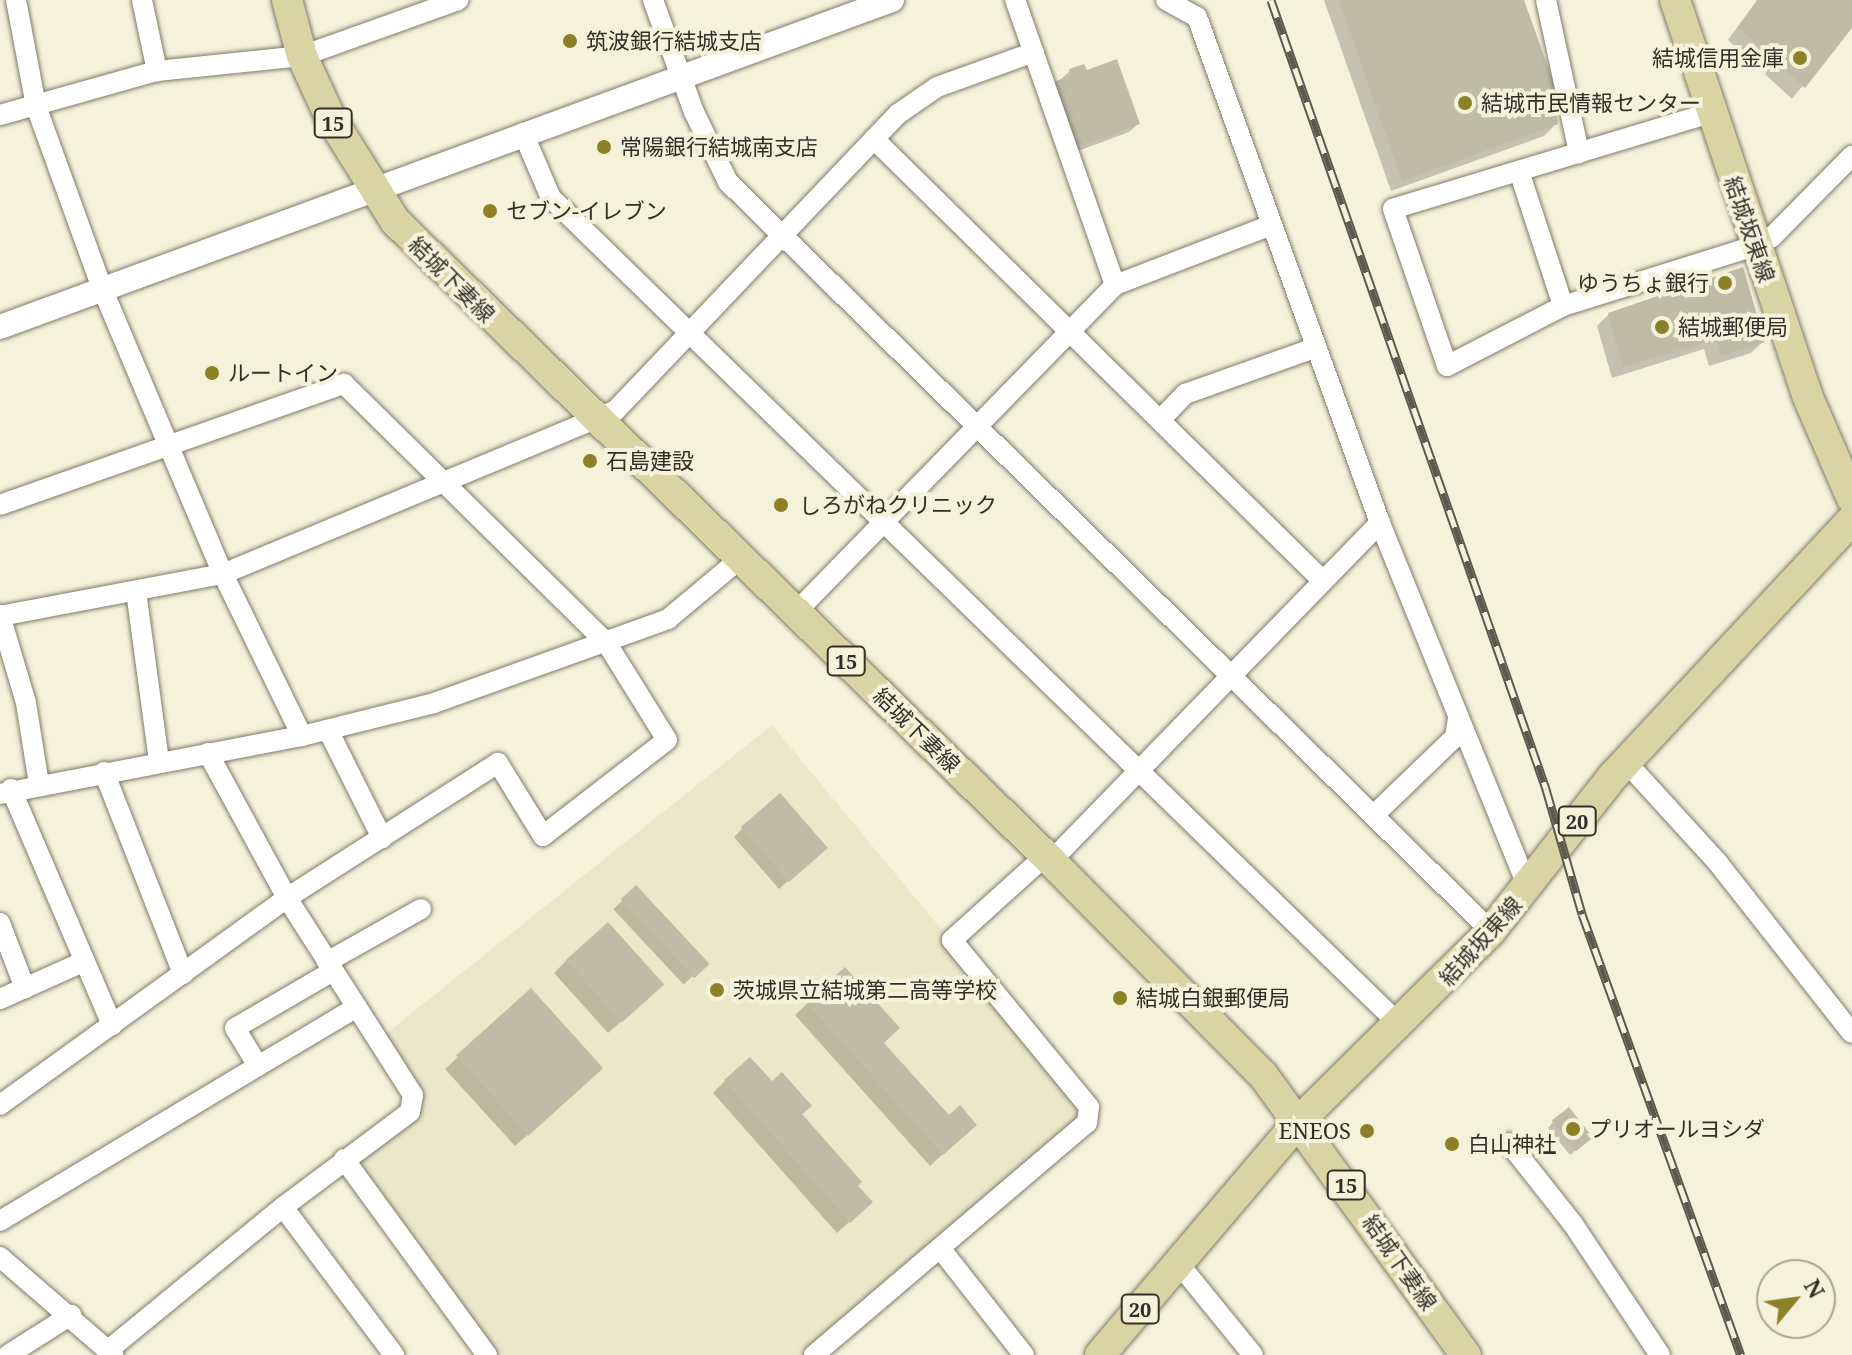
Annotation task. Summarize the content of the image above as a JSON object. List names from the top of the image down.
{
  "streets": {
    "main road": [
      "15",
      "結城坂東線",
      "結城下妻線",
      "20"
    ]
  },
  "crossings": [
    ["結城坂東線", "結城下妻線"]
  ],
  "places": [
    "筑波銀行結城支店",
    "結城信用金庫",
    "結城市民情報センター",
    "常陽銀行結城南支店",
    "セブン-イレブン",
    "ゆうちょ銀行",
    "結城郵便局",
    "ルートイン",
    "石島建設",
    "しろがねクリニック",
    "茨城県立結城第二高等学校",
    "結城白銀郵便局",
    "プリオールヨシダ",
    "ENEOS",
    "白山神社"
  ],
  "north": "top right"
}
